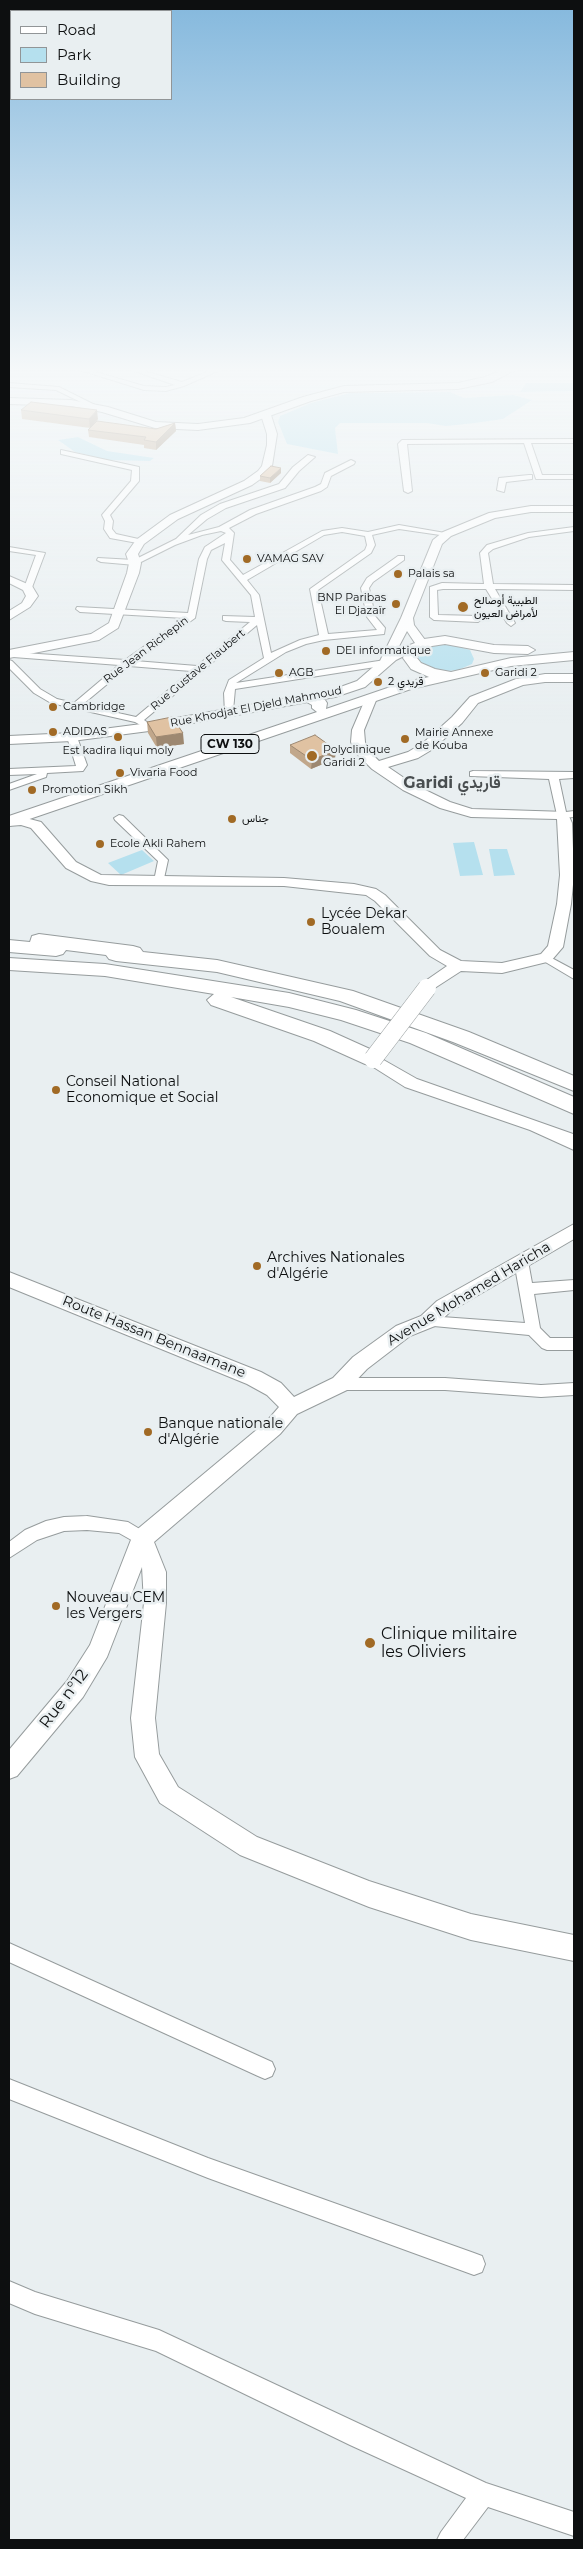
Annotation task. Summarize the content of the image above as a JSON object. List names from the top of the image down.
{
  "streets": {
    "main road": ["CW 130"],
    "street": [
      "Rue Jean Richepin",
      "Rue Gustave Flaubert",
      "Rue Khodjat El Djeld Mahmoud",
      "Avenue Mohamed Haricha",
      "Route Hassan Bennaamane",
      "Rue n°12"
    ]
  },
  "crossings": [
    ["Rue Gustave Flaubert", "Rue Khodjat El Djeld Mahmoud"],
    ["Rue Khodjat El Djeld Mahmoud", "CW 130"],
    ["Avenue Mohamed Haricha", "Route Hassan Bennaamane"],
    ["Avenue Mohamed Haricha", "Rue n°12"]
  ],
  "districts": ["Garidi قاريدي"],
  "places": [
    "VAMAG SAV",
    "Palais sa",
    "BNP Paribas El Djazaïr",
    "الطبيبة أوصالح لأمراض العيون",
    "DEI informatique",
    "AGB",
    "Garidi 2",
    "قريدي 2",
    "Cambridge",
    "ADIDAS",
    "Est kadira liqui moly",
    "Mairie Annexe de Kouba",
    "Polyclinique Garidi 2",
    "Vivaria Food",
    "Promotion Sikh",
    "جناس",
    "Ecole Akli Rahem",
    "Lycée Dekar Boualem",
    "Conseil National Economique et Social",
    "Archives Nationales d'Algérie",
    "Banque nationale d'Algérie",
    "Nouveau CEM les Vergers",
    "Clinique militaire les Oliviers"
  ],
  "legend": ["Road", "Park", "Building"]
}
